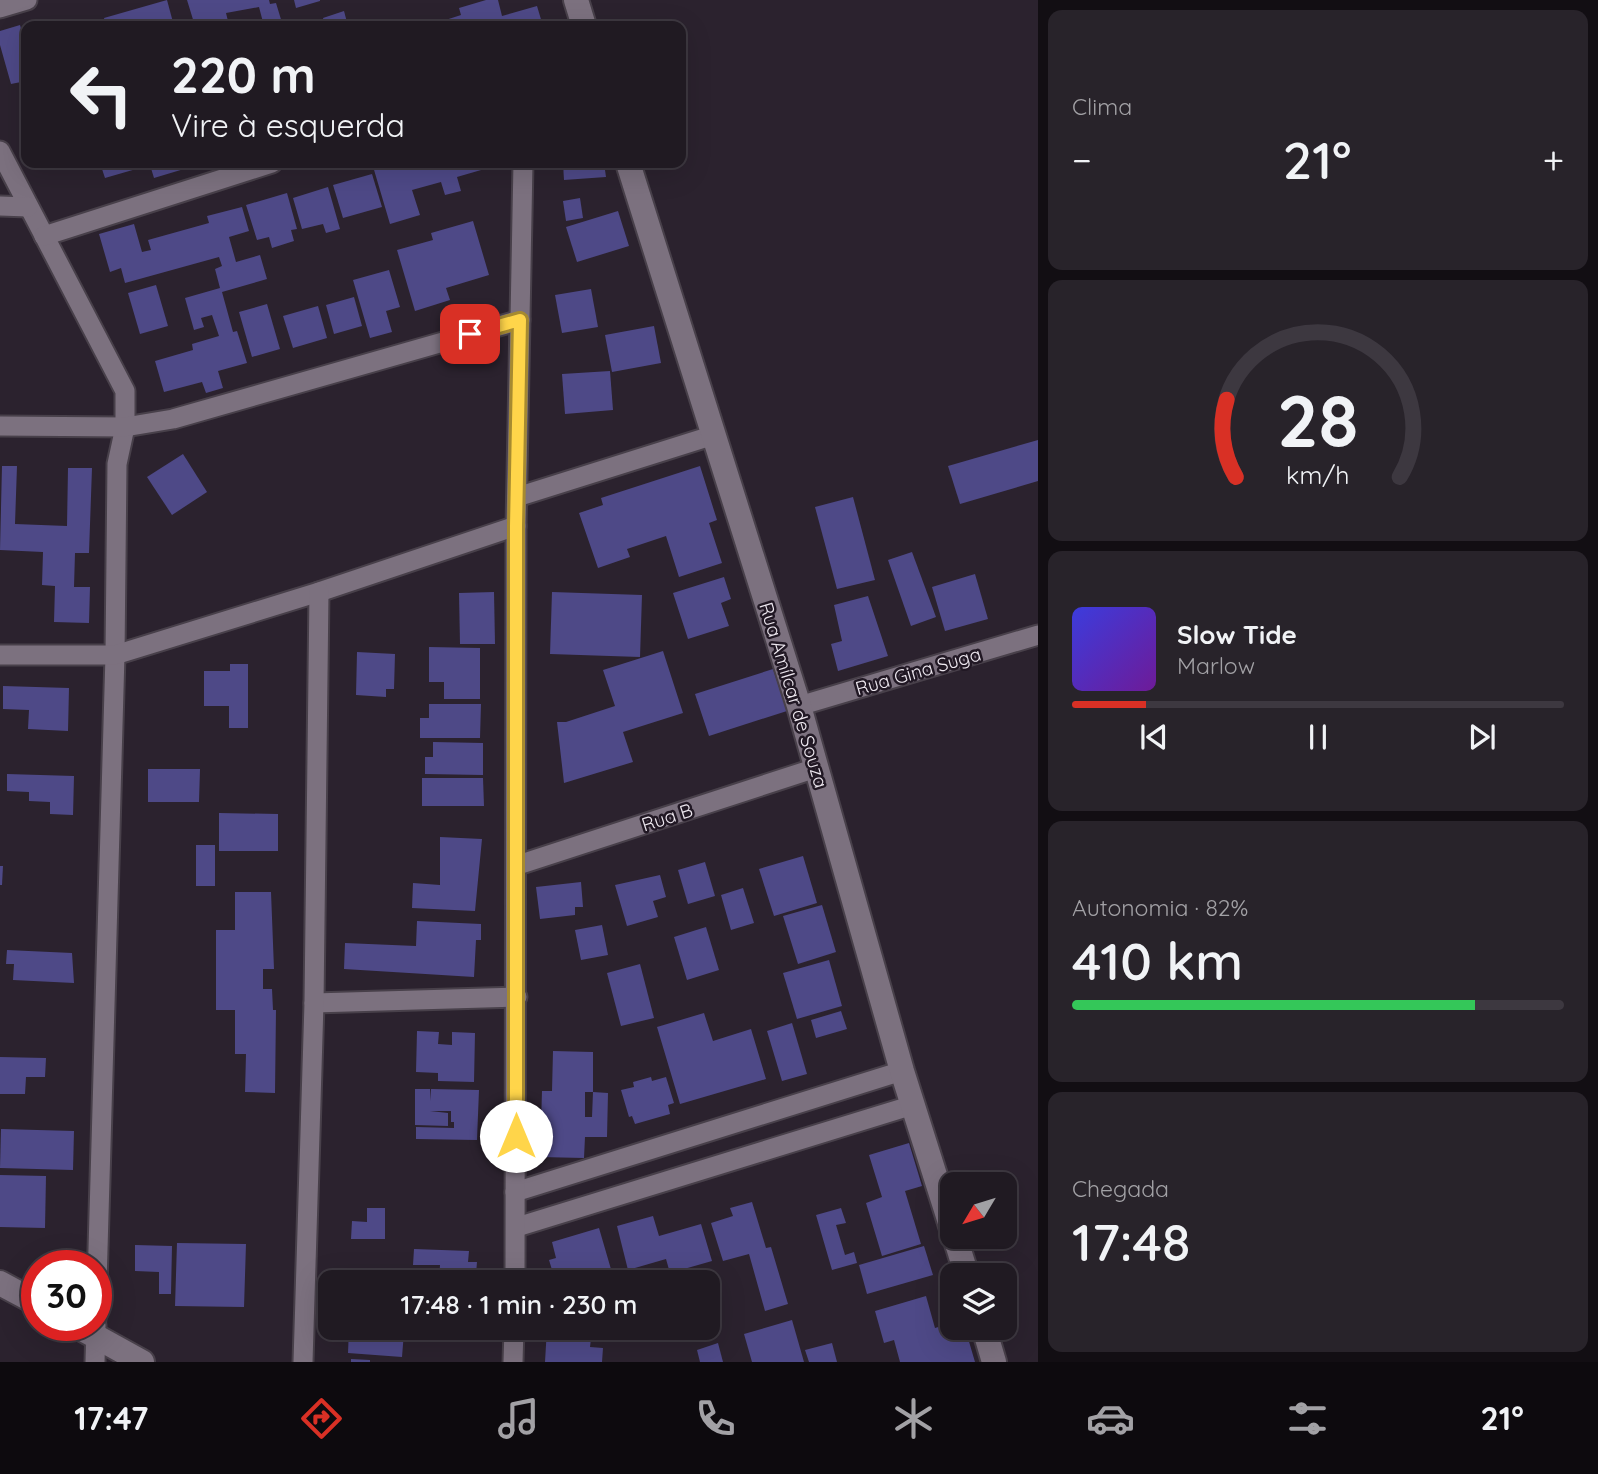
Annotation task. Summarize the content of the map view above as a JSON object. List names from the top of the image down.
{
  "streets": {
    "street": ["Rua Gina Suga", "Rua Amílcar de Souza", "Rua B"]
  },
  "crossings": [
    ["Rua Gina Suga", "Rua Amílcar de Souza"],
    ["Rua Amílcar de Souza", "Rua B"]
  ],
  "north": "bottom left",
  "page": {
    "tile": [
      "Clima",
      ["Autonomia · 82%", "410 km"],
      ["Chegada", "17:48"]
    ],
    "turn": ["220 m", "Vire à esquerda"],
    "heat": ["−", "21°", "+"],
    "song": ["Slow Tide", "Marlow"],
    "limit": "30",
    "trip": "17:48 · 1 min · 230 m",
    "tabs": ["17:47", "21°"],
    "gauge": ["28", "km/h"]
  }
}
